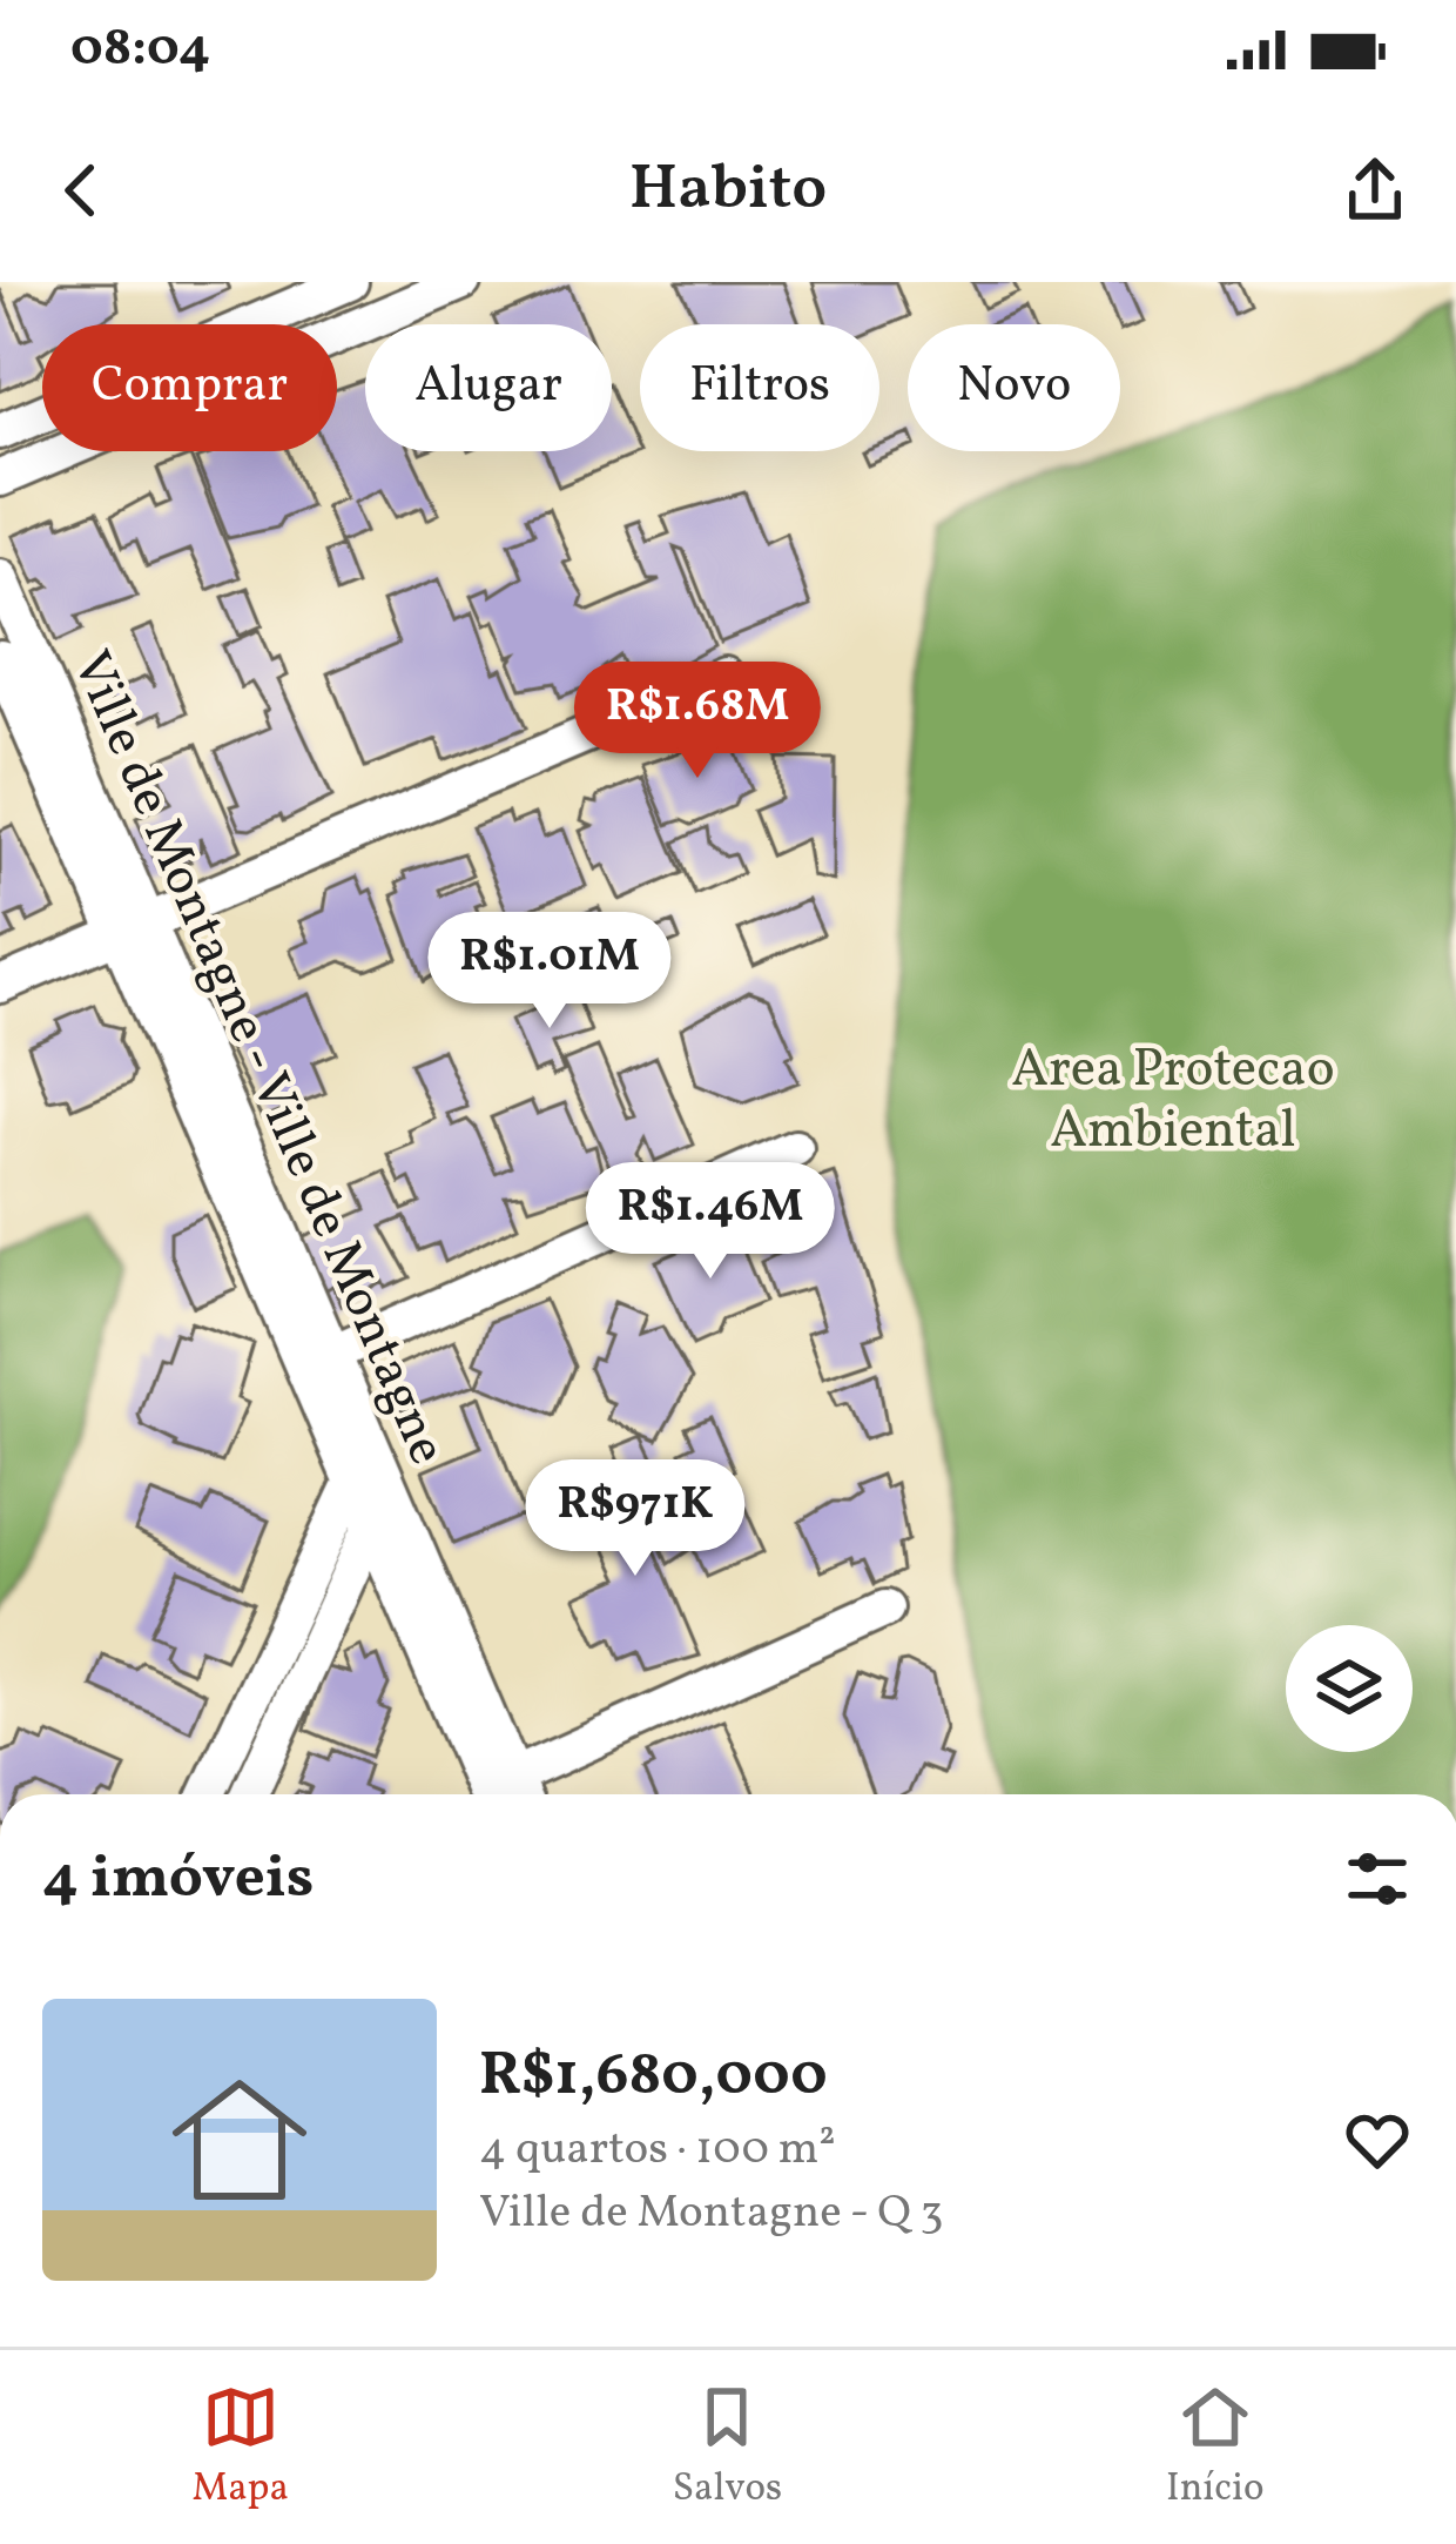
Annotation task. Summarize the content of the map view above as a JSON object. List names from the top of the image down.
{
  "streets": {
    "street": ["Ville de Montagne - Ville de Montagne"]
  },
  "parks": ["Area Protecao Ambiental"],
  "page": {
    "status": "08:04",
    "header": "Habito",
    "chip": [
      "Comprar",
      "Alugar",
      "Filtros",
      "Novo"
    ],
    "price": [
      "R$1.68M",
      "R$1.01M",
      "R$1.46M",
      "R$971K"
    ],
    "heading": "4 imóveis",
    "list": [
      {
        "name": "R$1,680,000",
        "note": "4 quartos · 100 m² · Ville de Montagne - Q 3"
      }
    ],
    "tabs": ["Mapa", "Salvos", "Início"]
  }
}
